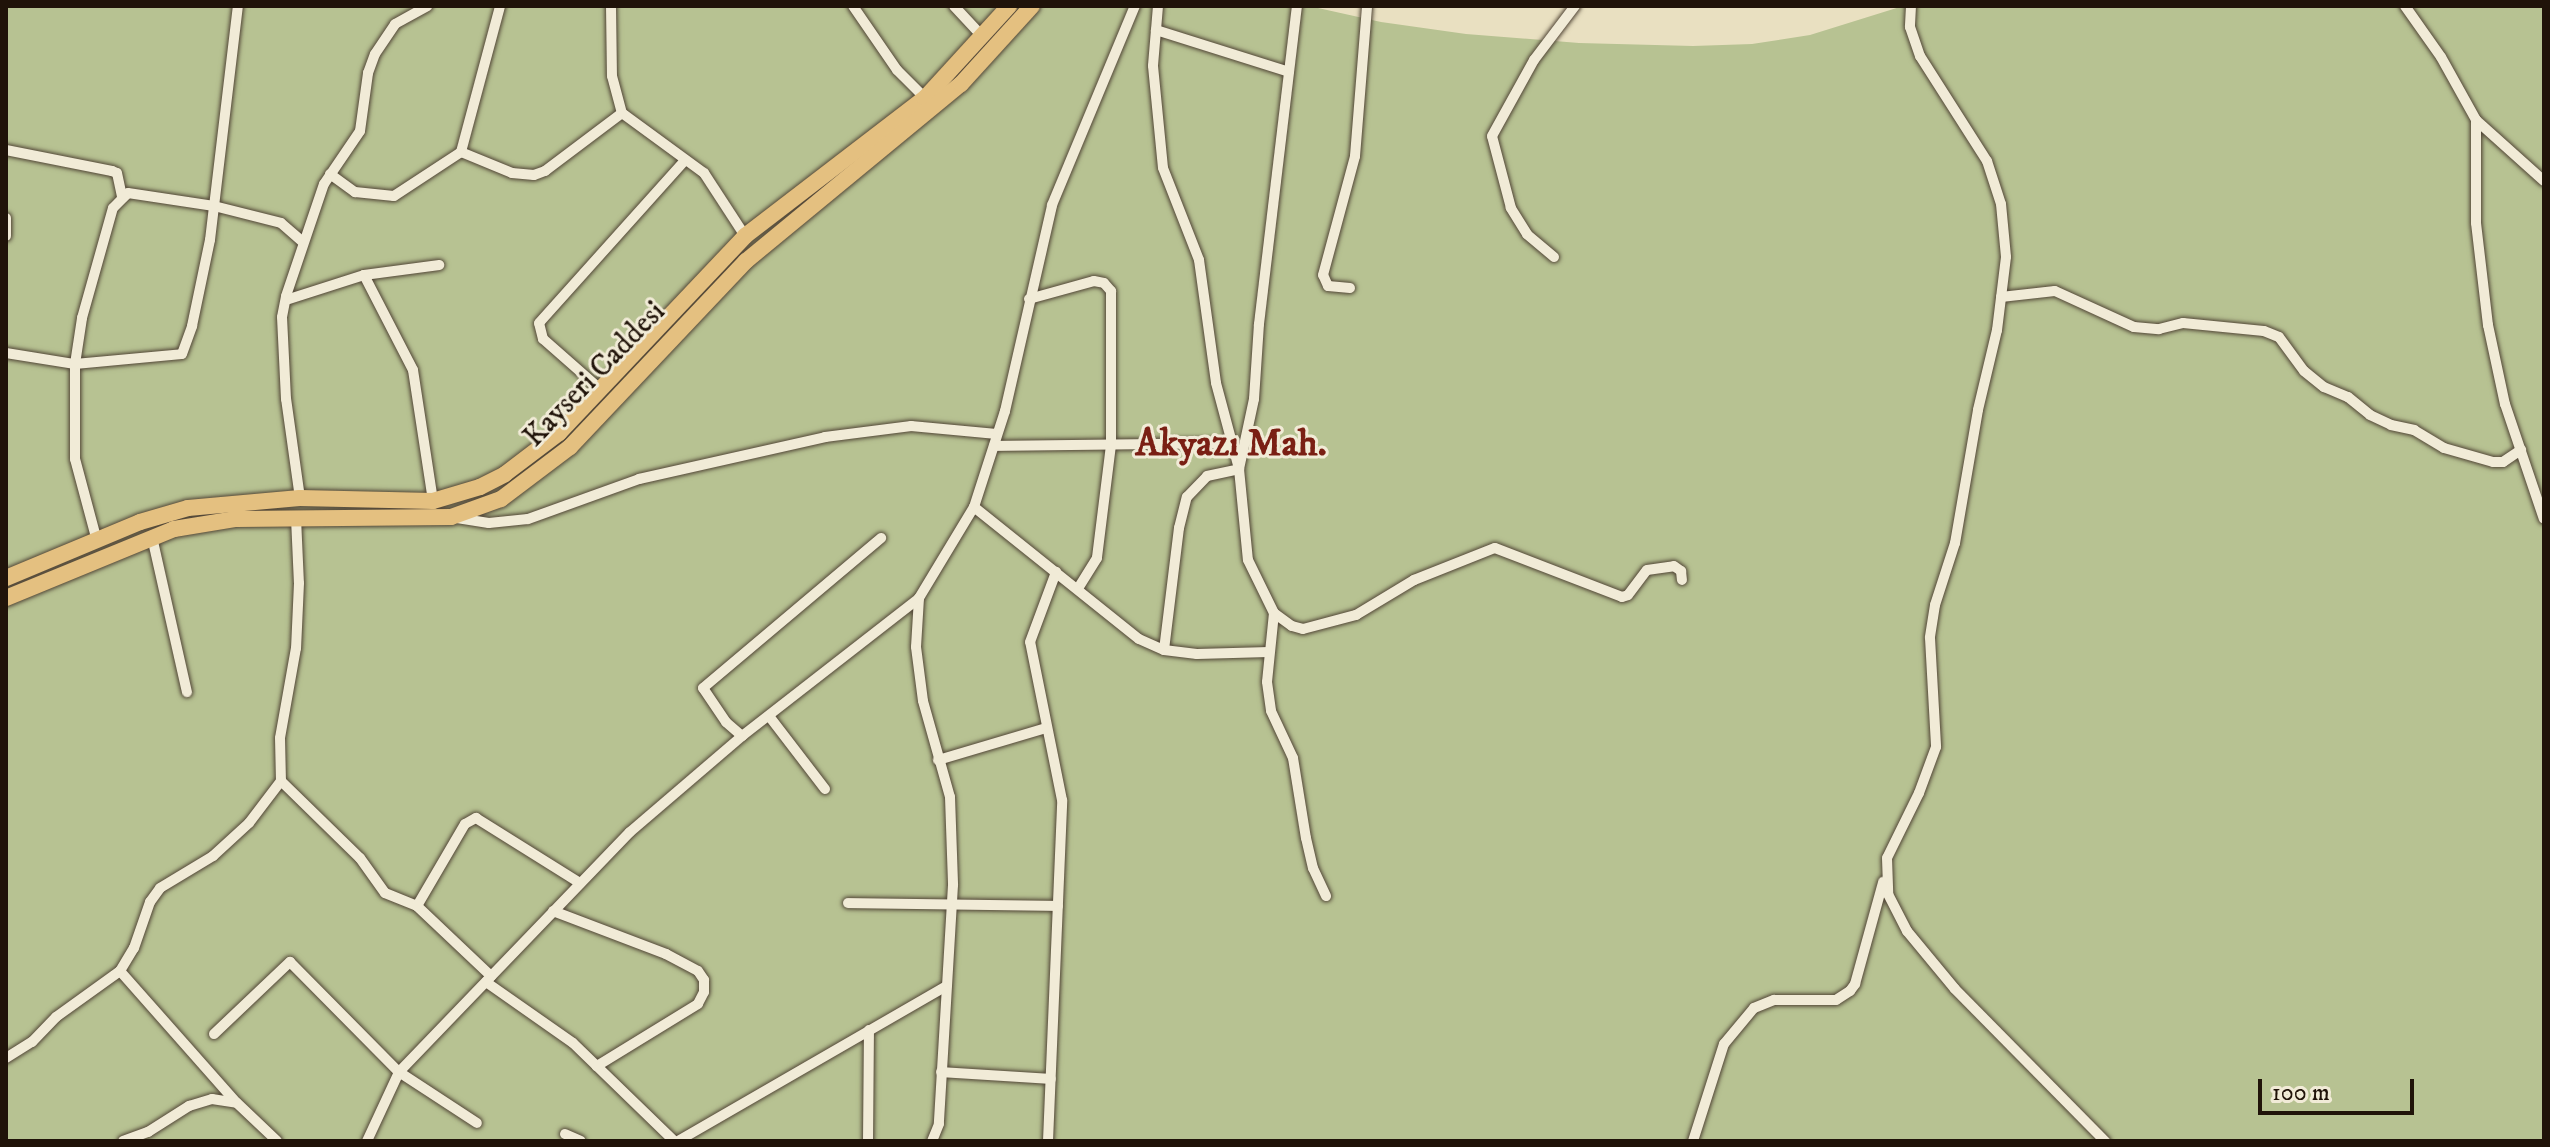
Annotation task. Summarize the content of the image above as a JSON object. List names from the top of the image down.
{
  "streets": {
    "main road": ["Kayseri Caddesi"]
  },
  "districts": ["Akyazı Mah."],
  "scale_bar": "100 m"
}
